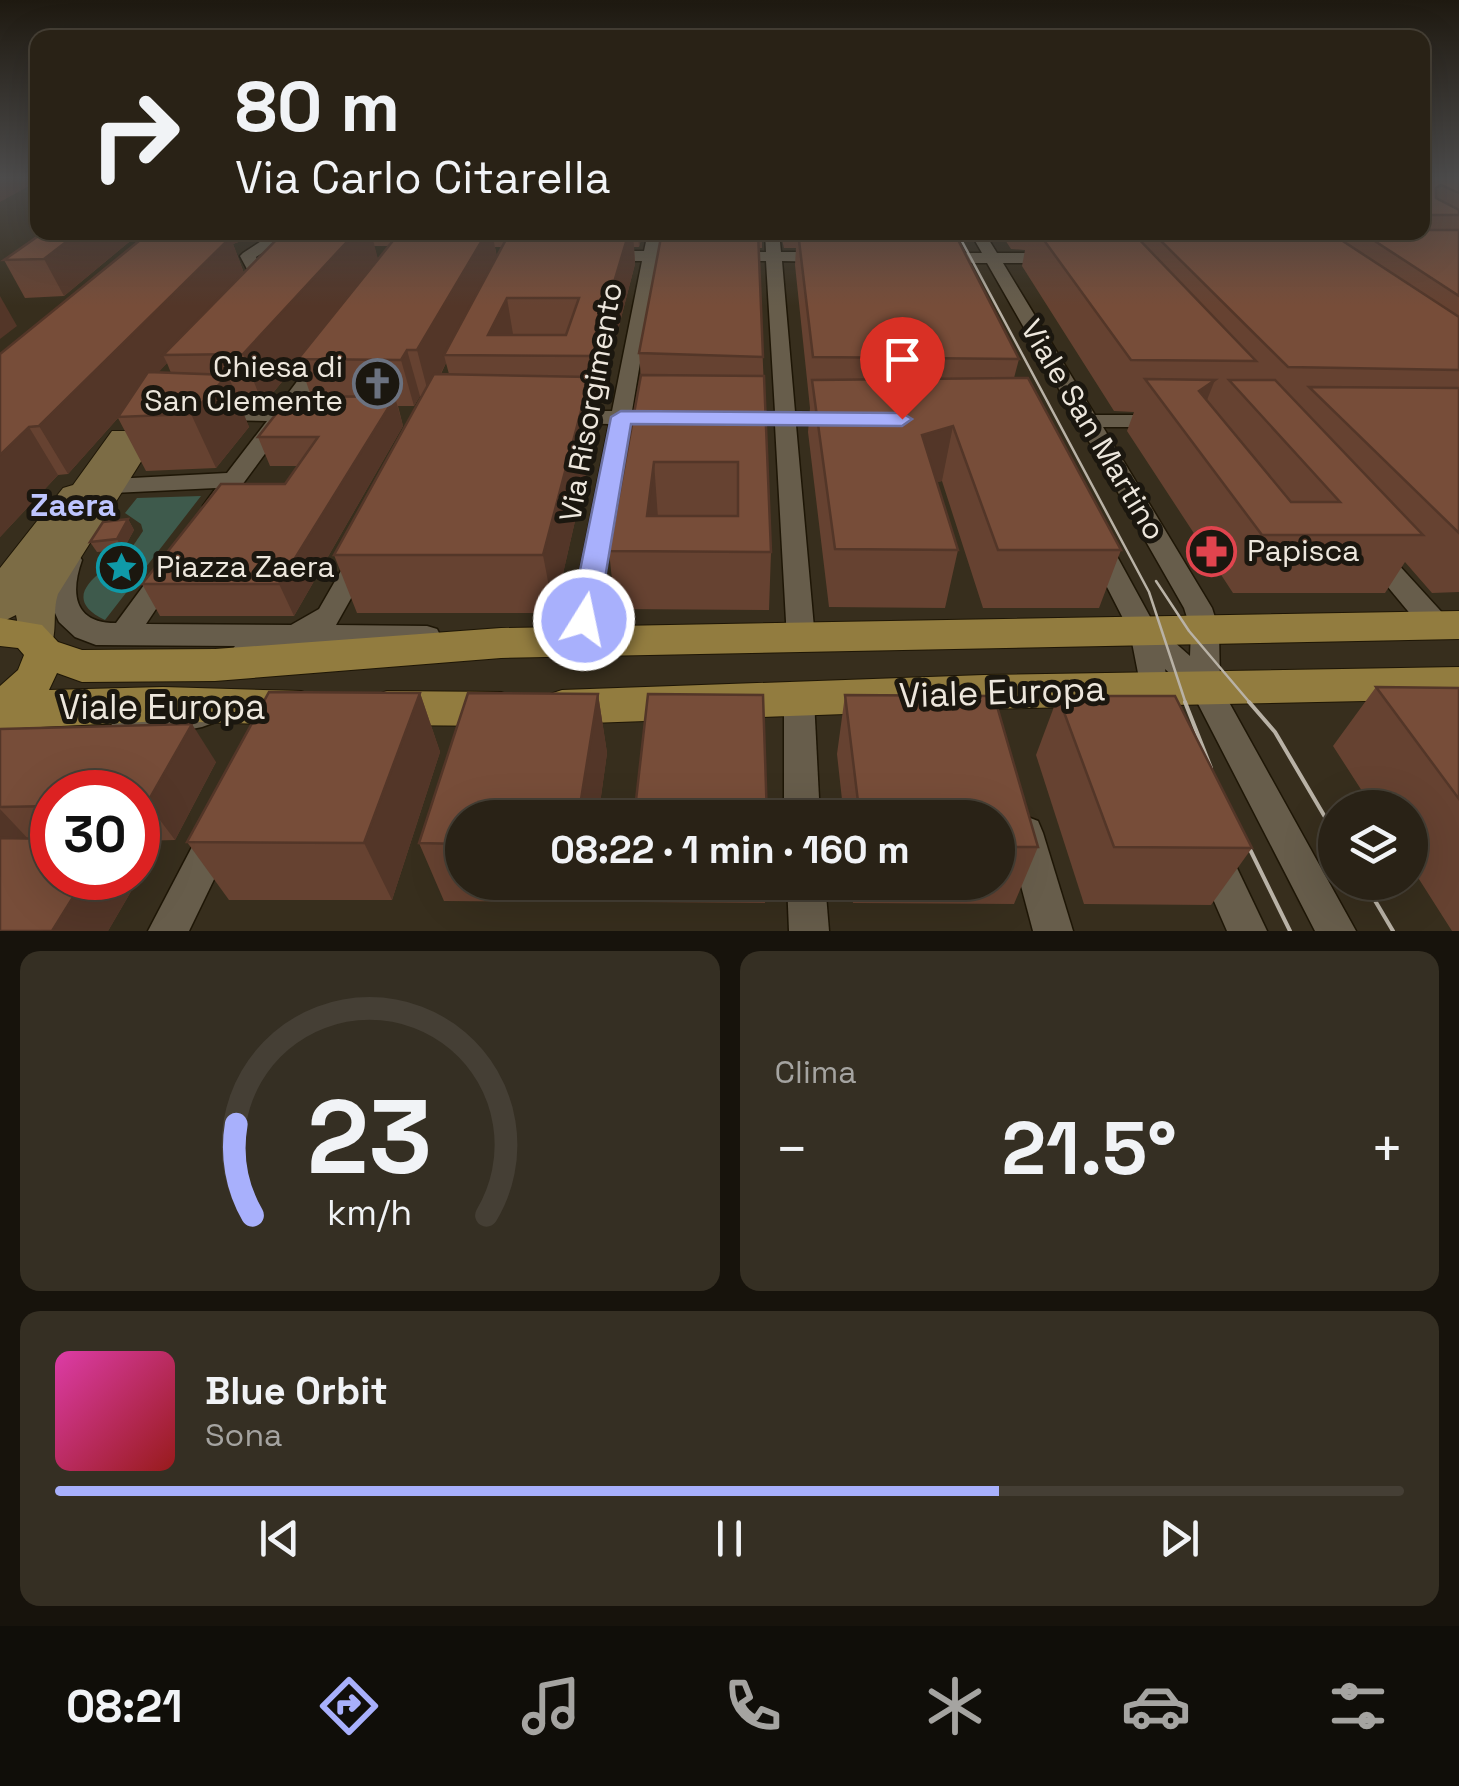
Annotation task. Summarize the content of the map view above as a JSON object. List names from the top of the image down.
{
  "streets": {
    "main road": ["Viale Europa"],
    "street": ["Via Risorgimento", "Viale San Martino"]
  },
  "crossings": [
    ["Via Risorgimento", "Viale Europa"],
    ["Viale San Martino", "Viale Europa"]
  ],
  "districts": ["Zaera"],
  "places": {
    "church": ["Chiesa di San Clemente"],
    "pharmacy": ["Papisca"],
    "place": ["Piazza Zaera"]
  },
  "page": {
    "turn": ["80 m", "Via Carlo Citarella"],
    "limit": "30",
    "trip": "08:22 · 1 min · 160 m",
    "tile": "Clima",
    "heat": ["−", "21.5°", "+"],
    "song": ["Blue Orbit", "Sona"],
    "tabs": "08:21",
    "gauge": ["23", "km/h"]
  }
}
